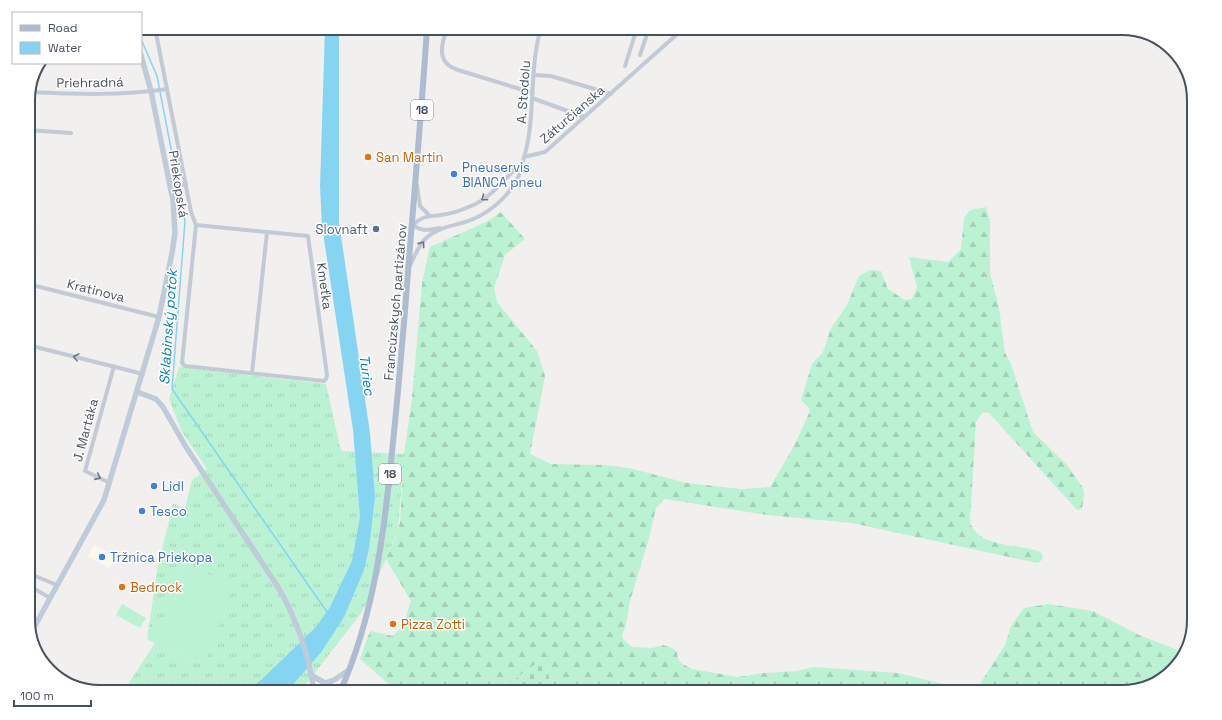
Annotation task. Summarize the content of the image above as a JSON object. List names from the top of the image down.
{
  "streets": {
    "main road": ["18", "Francúzskych partizánov"],
    "street": [
      "Priehradná",
      "A. Stodolu",
      "Záturčianska",
      "Priekopská",
      "Kmeťka",
      "Kratinova",
      "J. Martáka"
    ]
  },
  "crossings": [
    ["Priehradná", "Priekopská"],
    ["A. Stodolu", "Záturčianska"],
    ["Priekopská", "Kratinova"],
    ["Priekopská", "J. Martáka"]
  ],
  "one_way": ["J. Martáka"],
  "water": ["Sklabinský potok", "Turiec"],
  "places": [
    "San Martin",
    "Pneuservis BIANCA pneu",
    "Slovnaft",
    "Lidl",
    "Tesco",
    "Tržnica Priekopa",
    "Bedrock",
    "Pizza Zotti"
  ],
  "legend": ["Road", "Water"],
  "scale_bar": "100 m"
}
